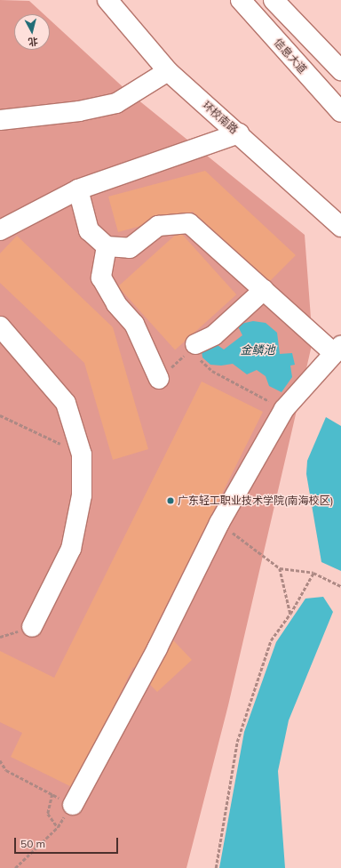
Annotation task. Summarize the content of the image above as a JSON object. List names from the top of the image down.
{
  "streets": {
    "street": ["信息大道", "环校南路"]
  },
  "water": ["金鳞池"],
  "places": ["广东轻工职业技术学院(南海校区)"],
  "scale_bar": "50 m",
  "north": "bottom"
}
